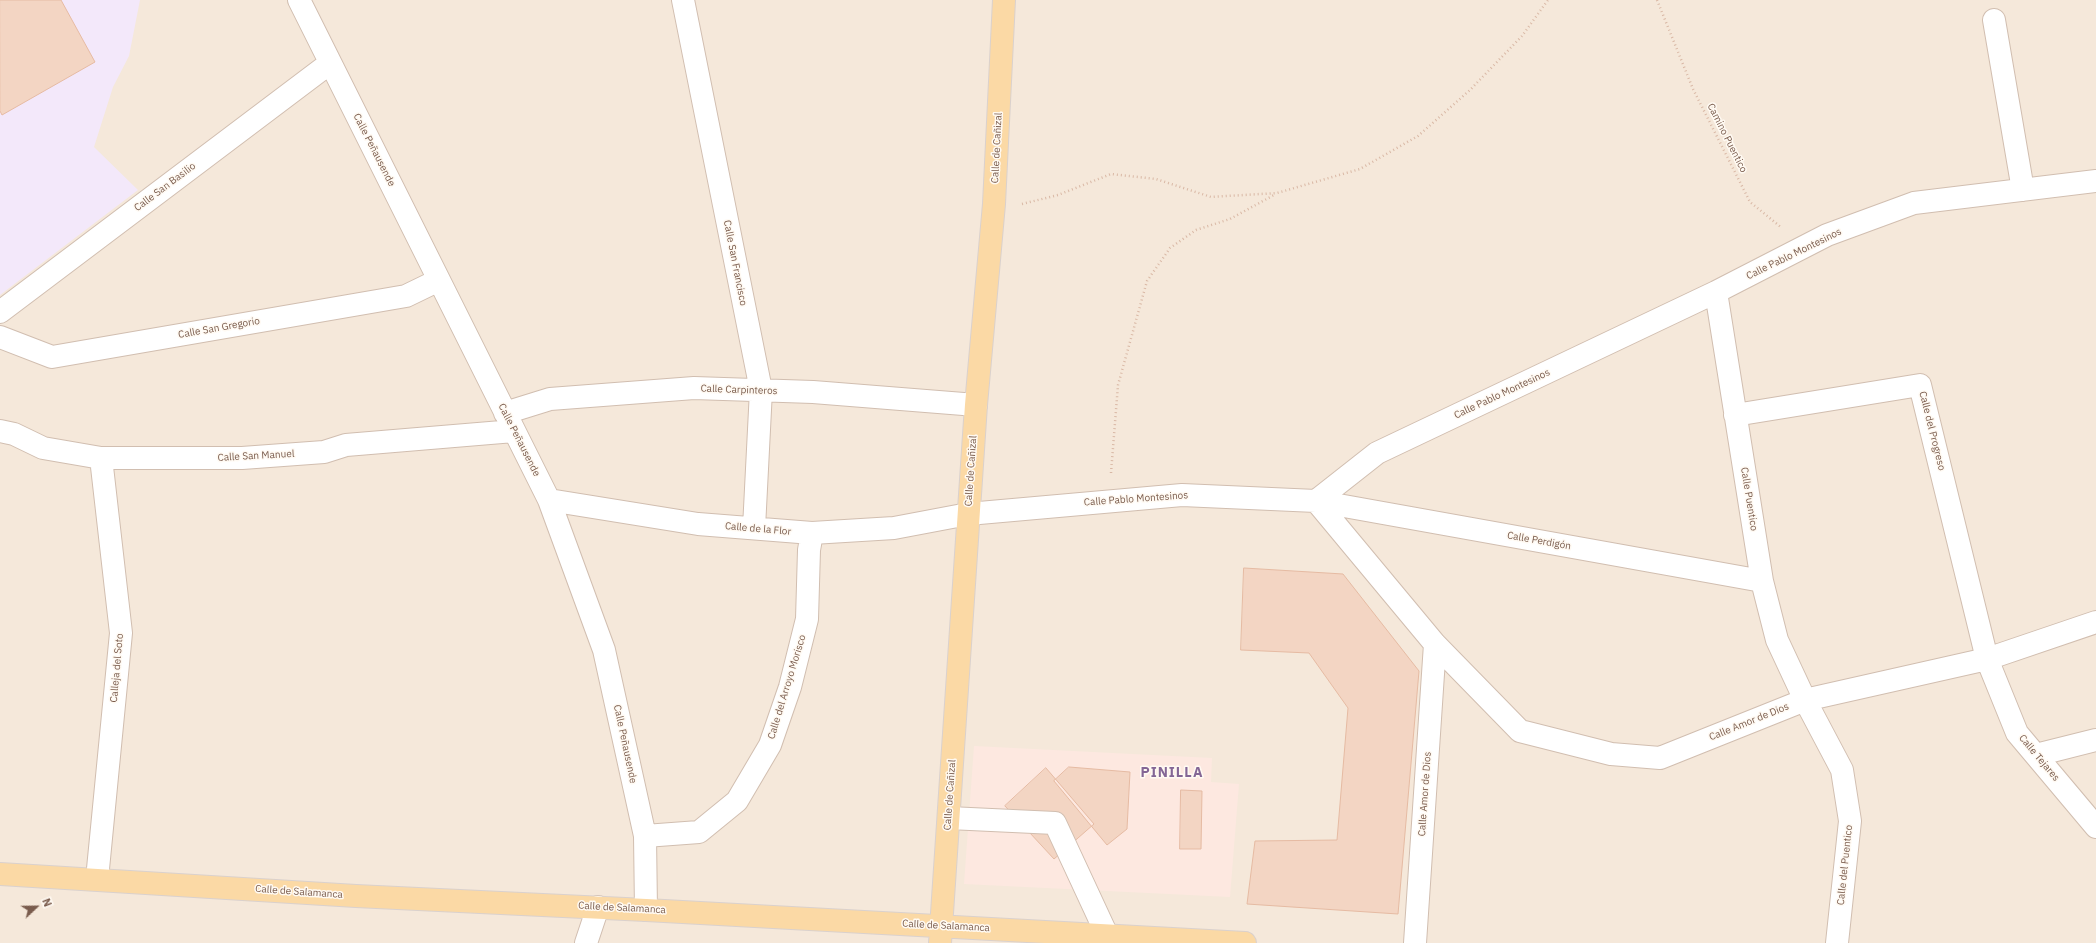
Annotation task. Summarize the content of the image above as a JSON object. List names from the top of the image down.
{
  "streets": {
    "main road": ["Calle de Cañizal", "Calle de Salamanca"],
    "street": [
      "Calle Peñausende",
      "Calle San Basilio",
      "Calle Pablo Montesinos",
      "Calle San Francisco",
      "Calle San Gregorio",
      "Calle Carpinteros",
      "Calle del Progreso",
      "Calle San Manuel",
      "Calle Puentico",
      "Calle de la Flor",
      "Calle Perdigón",
      "Calleja del Soto",
      "Calle del Arroyo Morisco",
      "Calle Amor de Dios",
      "Calle Tejares",
      "Calle del Puentico"
    ],
    "path": ["Camino Puentico"]
  },
  "crossings": [
    ["Camino Puentico", "Calle Pablo Montesinos"],
    ["Calle de Cañizal", "Calle Pablo Montesinos"],
    ["Calle de Cañizal", "Calle Carpinteros"],
    ["Calle de Cañizal", "Calle de la Flor"],
    ["Calle de Cañizal", "Calle de Salamanca"],
    ["Calle Peñausende", "Calle San Basilio"],
    ["Calle Peñausende", "Calle San Gregorio"],
    ["Calle Peñausende", "Calle Carpinteros"],
    ["Calle Peñausende", "Calle San Manuel"],
    ["Calle Peñausende", "Calle de la Flor"],
    ["Calle Peñausende", "Calle del Arroyo Morisco"],
    ["Calle Peñausende", "Calle de Salamanca"],
    ["Calle Pablo Montesinos", "Calle Puentico"],
    ["Calle Pablo Montesinos", "Calle de la Flor"],
    ["Calle Pablo Montesinos", "Calle Perdigón"],
    ["Calle Pablo Montesinos", "Calle Amor de Dios"],
    ["Calle San Francisco", "Calle Carpinteros"],
    ["Calle San Francisco", "Calle de la Flor"],
    ["Calle Carpinteros", "Calle San Manuel"],
    ["Calle del Progreso", "Calle Puentico"],
    ["Calle del Progreso", "Calle Amor de Dios"],
    ["Calle del Progreso", "Calle Tejares"],
    ["Calle San Manuel", "Calleja del Soto"],
    ["Calle Puentico", "Calle Perdigón"],
    ["Calle Puentico", "Calle Amor de Dios"],
    ["Calle Puentico", "Calle del Puentico"],
    ["Calle de la Flor", "Calle del Arroyo Morisco"],
    ["Calle Perdigón", "Calle Amor de Dios"],
    ["Calleja del Soto", "Calle de Salamanca"],
    ["Calle Amor de Dios", "Calle Tejares"],
    ["Calle Amor de Dios", "Calle del Puentico"]
  ],
  "districts": ["PINILLA"],
  "north": "right"
}
